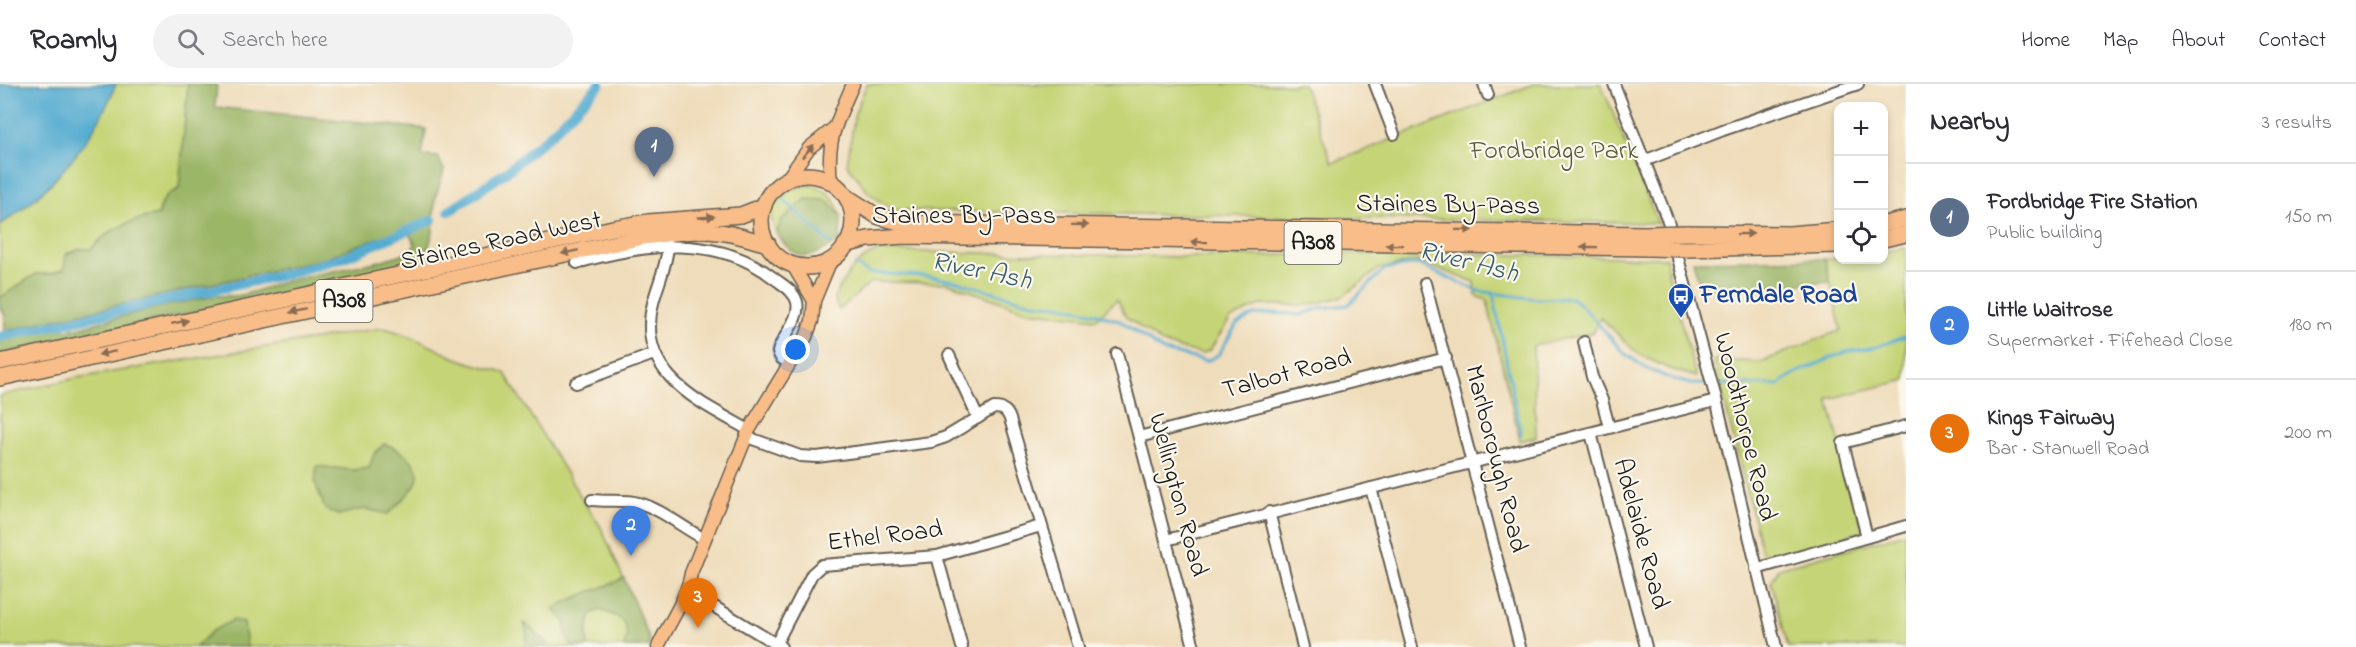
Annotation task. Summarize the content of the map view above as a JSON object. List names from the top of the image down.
{
  "streets": {
    "highway": ["Staines By-Pass", "Staines Road West", "A308"],
    "street": [
      "Talbot Road",
      "Woodthorpe Road",
      "Marlborough Road",
      "Wellington Road",
      "Adelaide Road",
      "Ethel Road"
    ]
  },
  "crossings": [
    ["Staines By-Pass", "Staines Road West"],
    ["Talbot Road", "Marlborough Road"],
    ["Talbot Road", "Wellington Road"]
  ],
  "water": ["River Ash"],
  "parks": ["Fordbridge Park"],
  "places": {
    "bus stop": ["Ferndale Road"]
  },
  "page": {
    "header": "Roamly",
    "search": "Search here",
    "nav": [
      "Home",
      "Map",
      "About",
      "Contact"
    ],
    "heading": ["Nearby", "3 results"],
    "map_buttons": ["+", "−"],
    "pins": ["1", "2", "3"],
    "list": [
      {
        "mark": "1",
        "name": "Fordbridge Fire Station",
        "note": "Public building",
        "value": "150 m"
      },
      {
        "mark": "2",
        "name": "Little Waitrose",
        "note": "Supermarket · Fifehead Close",
        "value": "180 m"
      },
      {
        "mark": "3",
        "name": "Kings Fairway",
        "note": "Bar · Stanwell Road",
        "value": "200 m"
      }
    ]
  }
}
